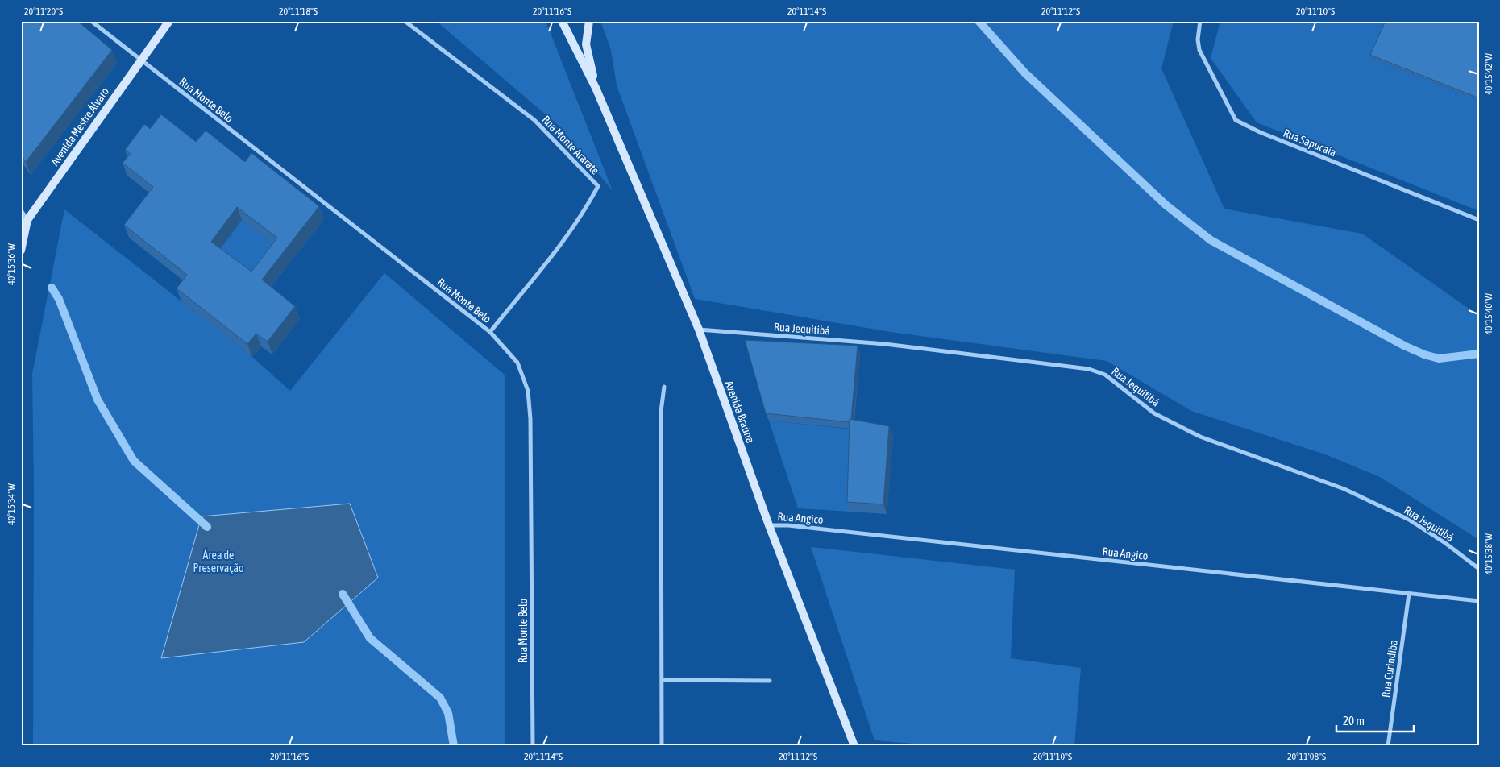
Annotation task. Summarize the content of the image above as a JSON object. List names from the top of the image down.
{
  "streets": {
    "street": [
      "Rua Monte Belo",
      "Avenida Mestre Álvaro",
      "Rua Sapucaia",
      "Rua Monte Ararate",
      "Rua Jequitibá",
      "Avenida Braúna",
      "Rua Angico",
      "Rua Curindiba"
    ]
  },
  "crossings": [
    ["Rua Monte Belo", "Avenida Mestre Álvaro"],
    ["Rua Monte Belo", "Rua Monte Ararate"],
    ["Rua Jequitibá", "Avenida Braúna"],
    ["Avenida Braúna", "Rua Angico"],
    ["Rua Angico", "Rua Curindiba"]
  ],
  "parks": ["Área de Preservação"],
  "scale_bar": "20 m",
  "coordinates": [
    "20°11'20\"S",
    "20°11'18\"S",
    "20°11'16\"S",
    "20°11'14\"S",
    "20°11'12\"S",
    "20°11'10\"S",
    "40°15'42\"W",
    "40°15'36\"W",
    "40°15'40\"W",
    "40°15'34\"W",
    "40°15'38\"W",
    "20°11'08\"S"
  ]
}
